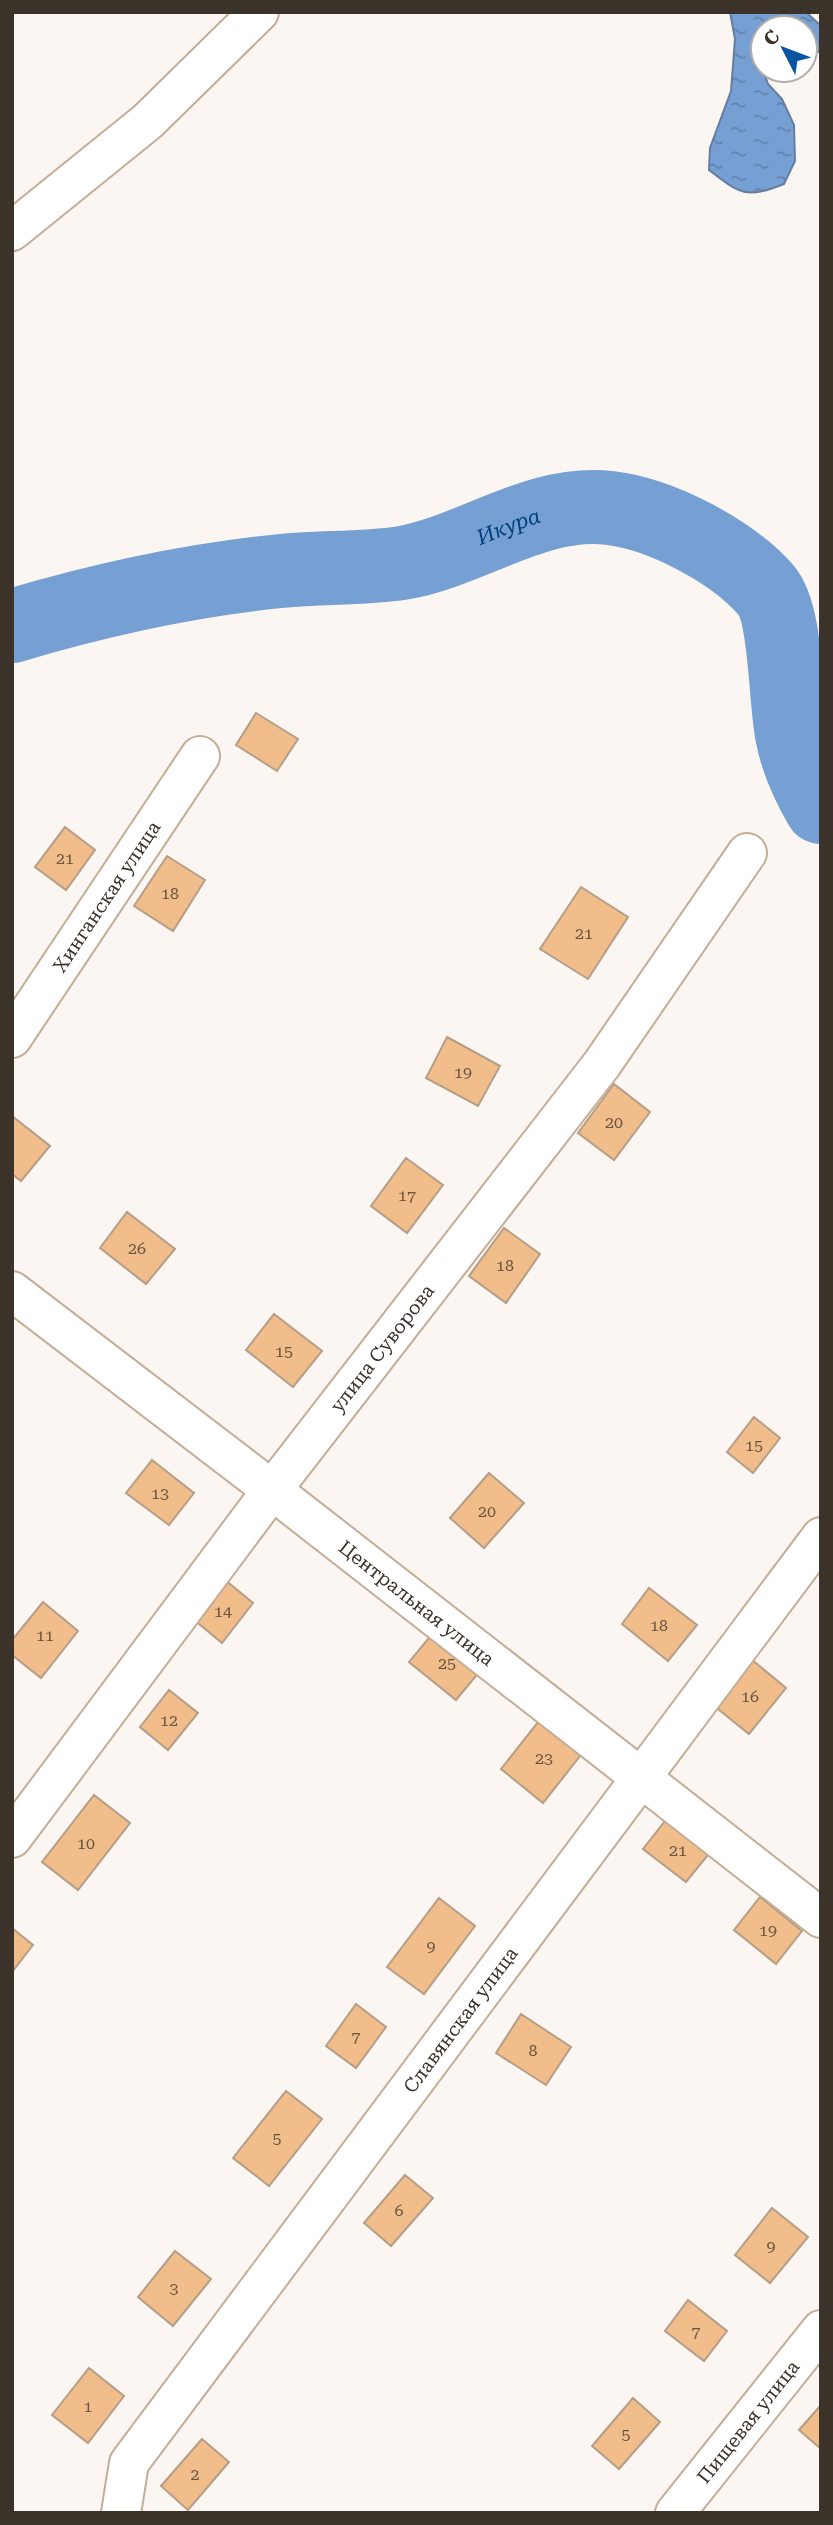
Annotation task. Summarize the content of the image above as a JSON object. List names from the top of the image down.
{
  "streets": {
    "street": [
      "Хинганская улица",
      "улица Суворова",
      "Центральная улица",
      "Славянская улица",
      "Пищевая улица"
    ]
  },
  "crossings": [
    ["улица Суворова", "Центральная улица"],
    ["Центральная улица", "Славянская улица"]
  ],
  "water": ["Икура"],
  "house_numbers": [
    "21",
    "18",
    "21",
    "19",
    "20",
    "17",
    "26",
    "18",
    "15",
    "15",
    "13",
    "20",
    "14",
    "18",
    "11",
    "25",
    "16",
    "12",
    "23",
    "10",
    "21",
    "19",
    "9",
    "7",
    "8",
    "5",
    "6",
    "9",
    "3",
    "7",
    "1",
    "5",
    "2"
  ],
  "north": "top left"
}
